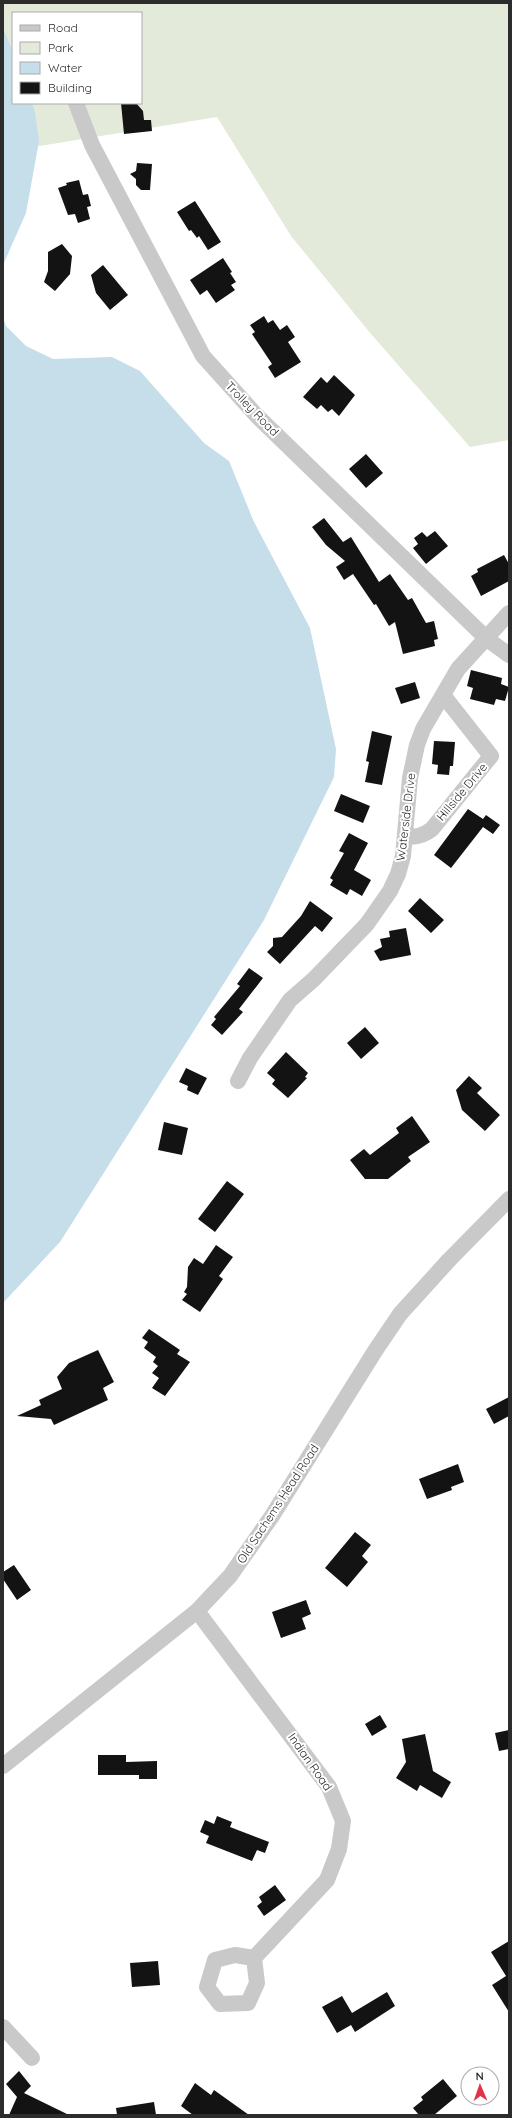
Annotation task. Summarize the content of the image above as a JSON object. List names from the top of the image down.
{
  "streets": {
    "street": [
      "Trolley Road",
      "Hillside Drive",
      "Waterside Drive",
      "Old Sachems Head Road",
      "Indian Road"
    ]
  },
  "crossings": [
    ["Trolley Road", "Waterside Drive"],
    ["Hillside Drive", "Waterside Drive"],
    ["Old Sachems Head Road", "Indian Road"]
  ],
  "legend": [
    "Road",
    "Park",
    "Water",
    "Building"
  ],
  "north": "top"
}
